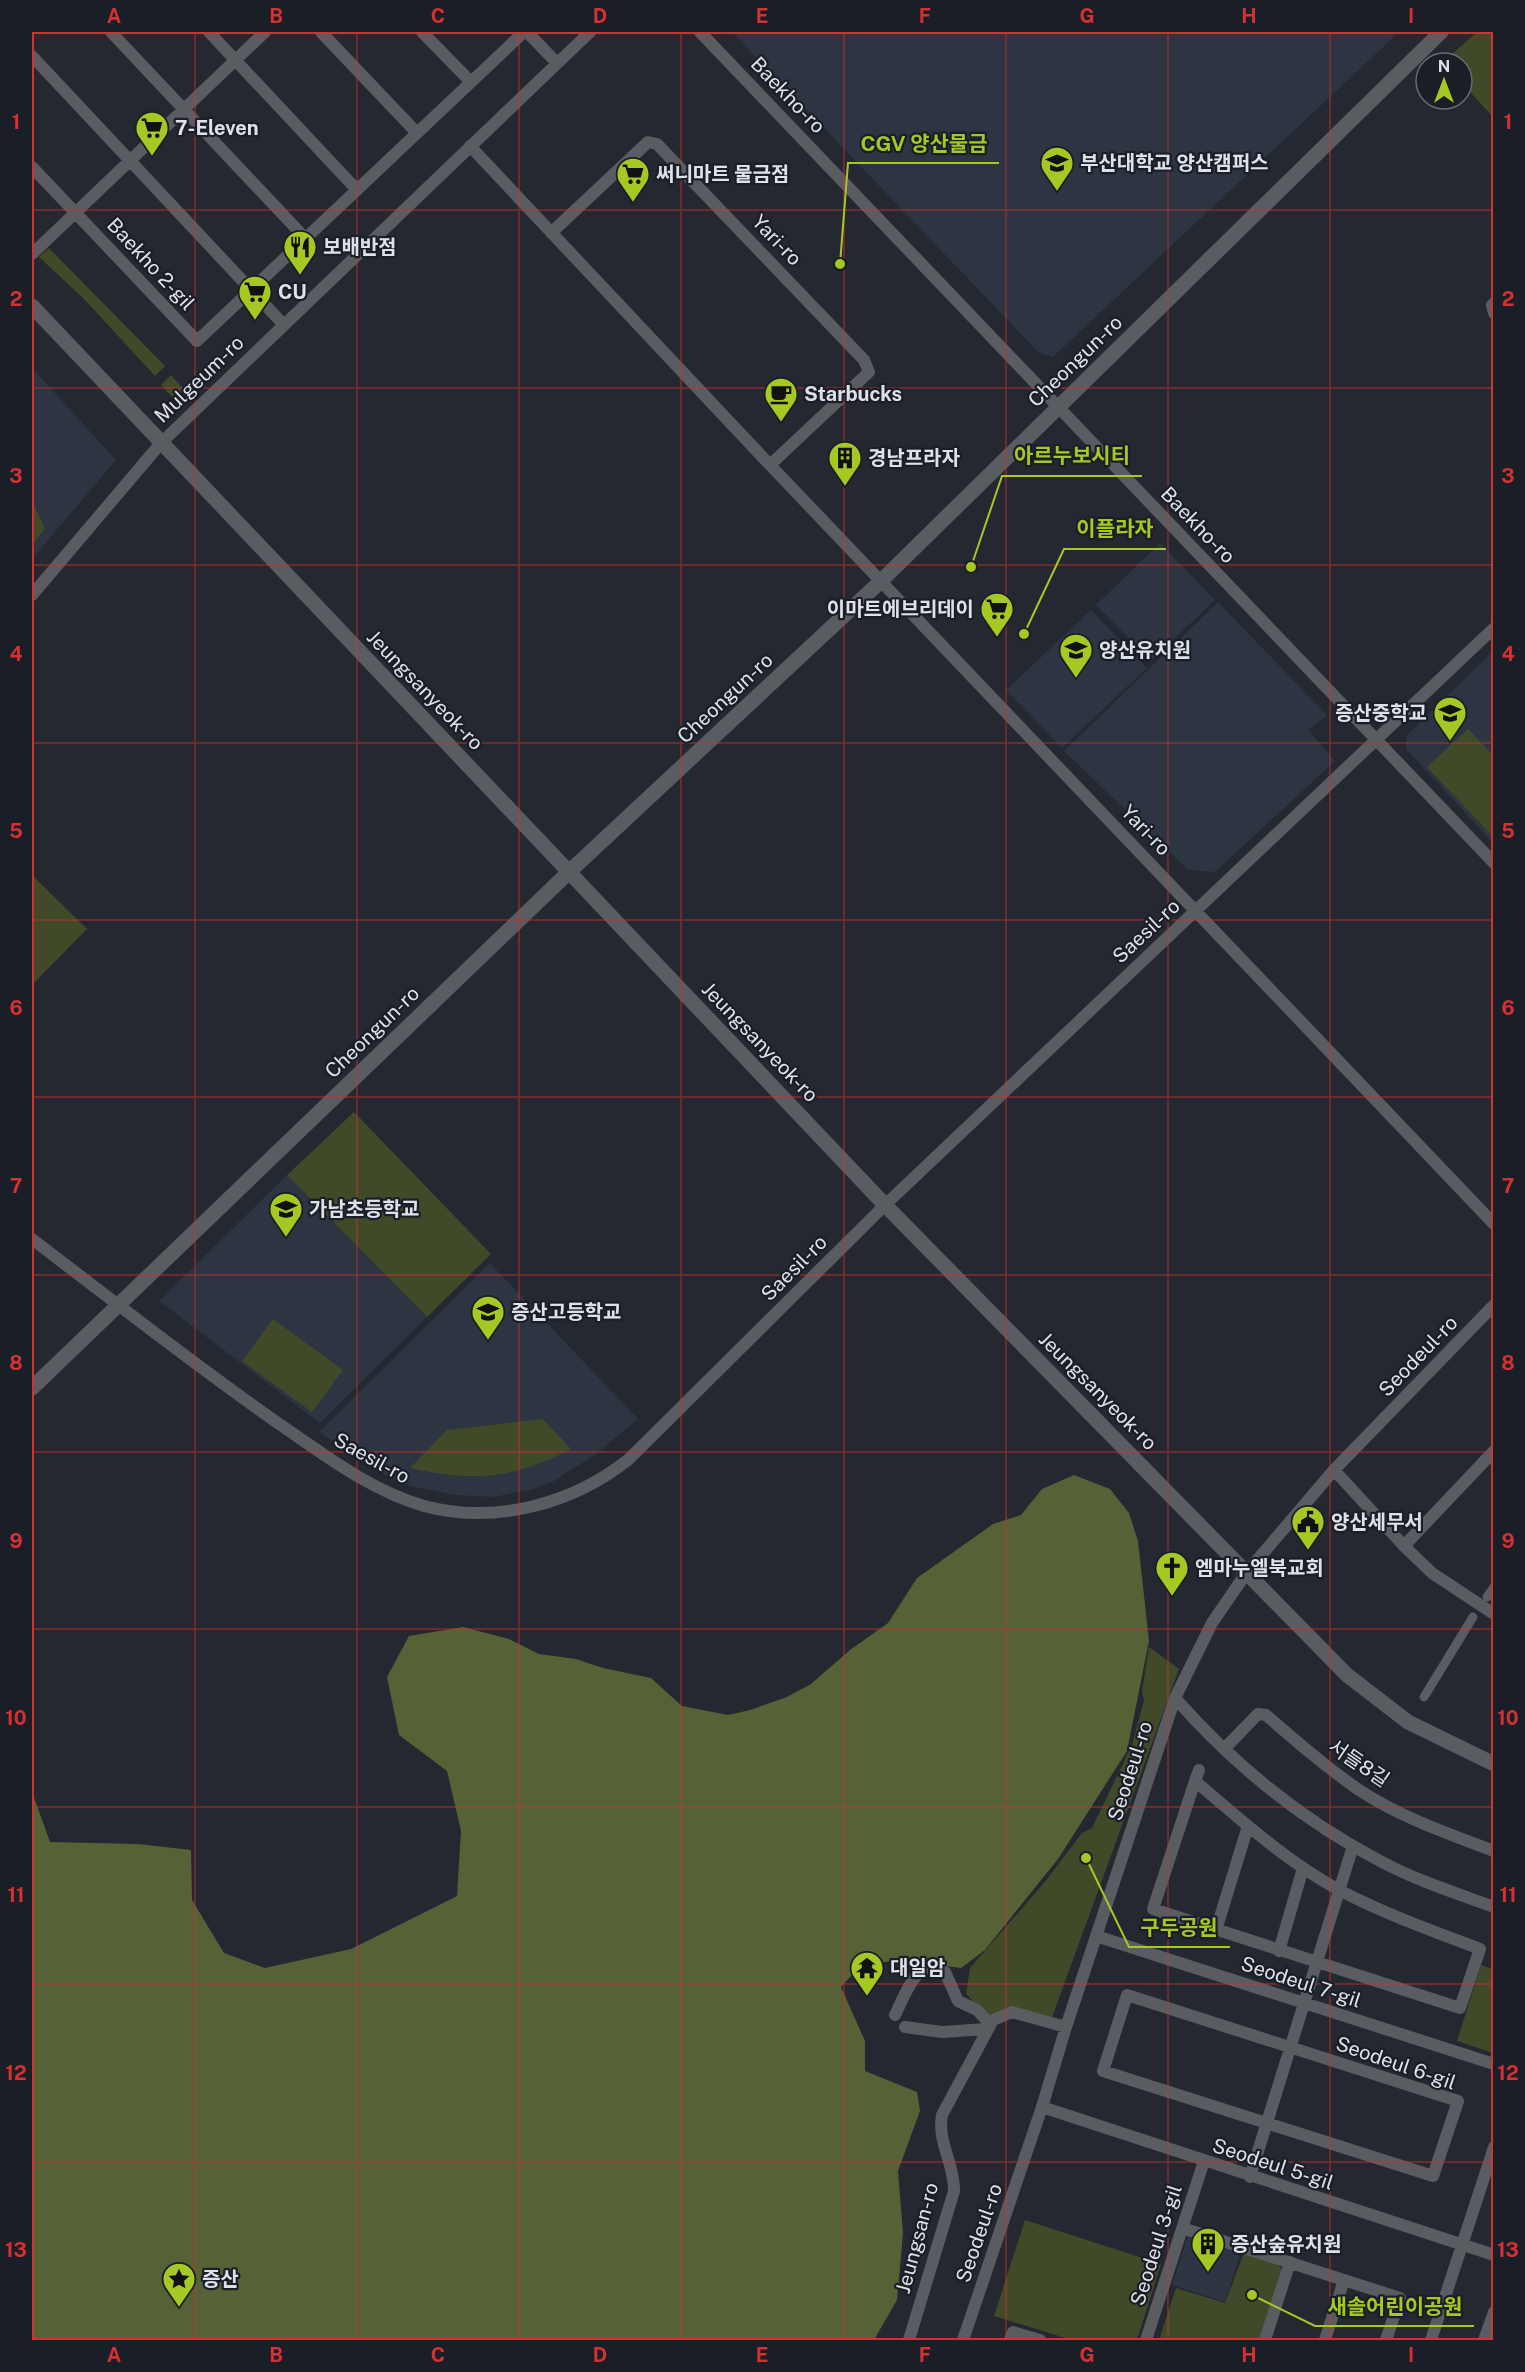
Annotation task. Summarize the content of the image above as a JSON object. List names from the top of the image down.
{
  "streets": {
    "street": [
      "Baekho-ro",
      "Yari-ro",
      "Baekho 2-gil",
      "Cheongun-ro",
      "Mulgeum-ro",
      "Jeungsanyeok-ro",
      "Saesil-ro",
      "Seodeul-ro",
      "서들8길",
      "Seodeul 7-gil",
      "Seodeul 6-gil",
      "Seodeul 5-gil",
      "Jeungsan-ro",
      "Seodeul 3-gil"
    ]
  },
  "crossings": [
    ["Baekho-ro", "Cheongun-ro"],
    ["Baekho-ro", "Saesil-ro"],
    ["Yari-ro", "Cheongun-ro"],
    ["Yari-ro", "Mulgeum-ro"],
    ["Yari-ro", "Saesil-ro"],
    ["Cheongun-ro", "Jeungsanyeok-ro"],
    ["Cheongun-ro", "Saesil-ro"],
    ["Mulgeum-ro", "Jeungsanyeok-ro"],
    ["Jeungsanyeok-ro", "Saesil-ro"],
    ["Jeungsanyeok-ro", "Seodeul-ro"],
    ["Seodeul-ro", "Seodeul 7-gil"],
    ["Seodeul-ro", "Seodeul 5-gil"],
    ["Seodeul 5-gil", "Seodeul 3-gil"]
  ],
  "places": {
    "supermarket": [
      "7-Eleven",
      "써니마트 물금점",
      "CU",
      "이마트에브리데이"
    ],
    "school or university": [
      "부산대학교 양산캠퍼스",
      "양산유치원",
      "증산중학교",
      "가남초등학교",
      "증산고등학교"
    ],
    "other": [
      "CGV 양산물금",
      "아르누보시티",
      "이플라자",
      "구두공원",
      "새솔어린이공원"
    ],
    "restaurant": ["보배반점"],
    "cafe": ["Starbucks"],
    "building": ["경남프라자", "증산숲유치원"],
    "public building": ["양산세무서"],
    "church": ["엠마누엘북교회"],
    "temple": ["대일암"],
    "place": ["증산"]
  },
  "north": "top",
  "grid": {
    "columns": [
      "A",
      "B",
      "C",
      "D",
      "E",
      "F",
      "G",
      "H",
      "I"
    ],
    "rows": [
      "1",
      "2",
      "3",
      "4",
      "5",
      "6",
      "7",
      "8",
      "9",
      "10",
      "11",
      "12",
      "13"
    ]
  }
}
